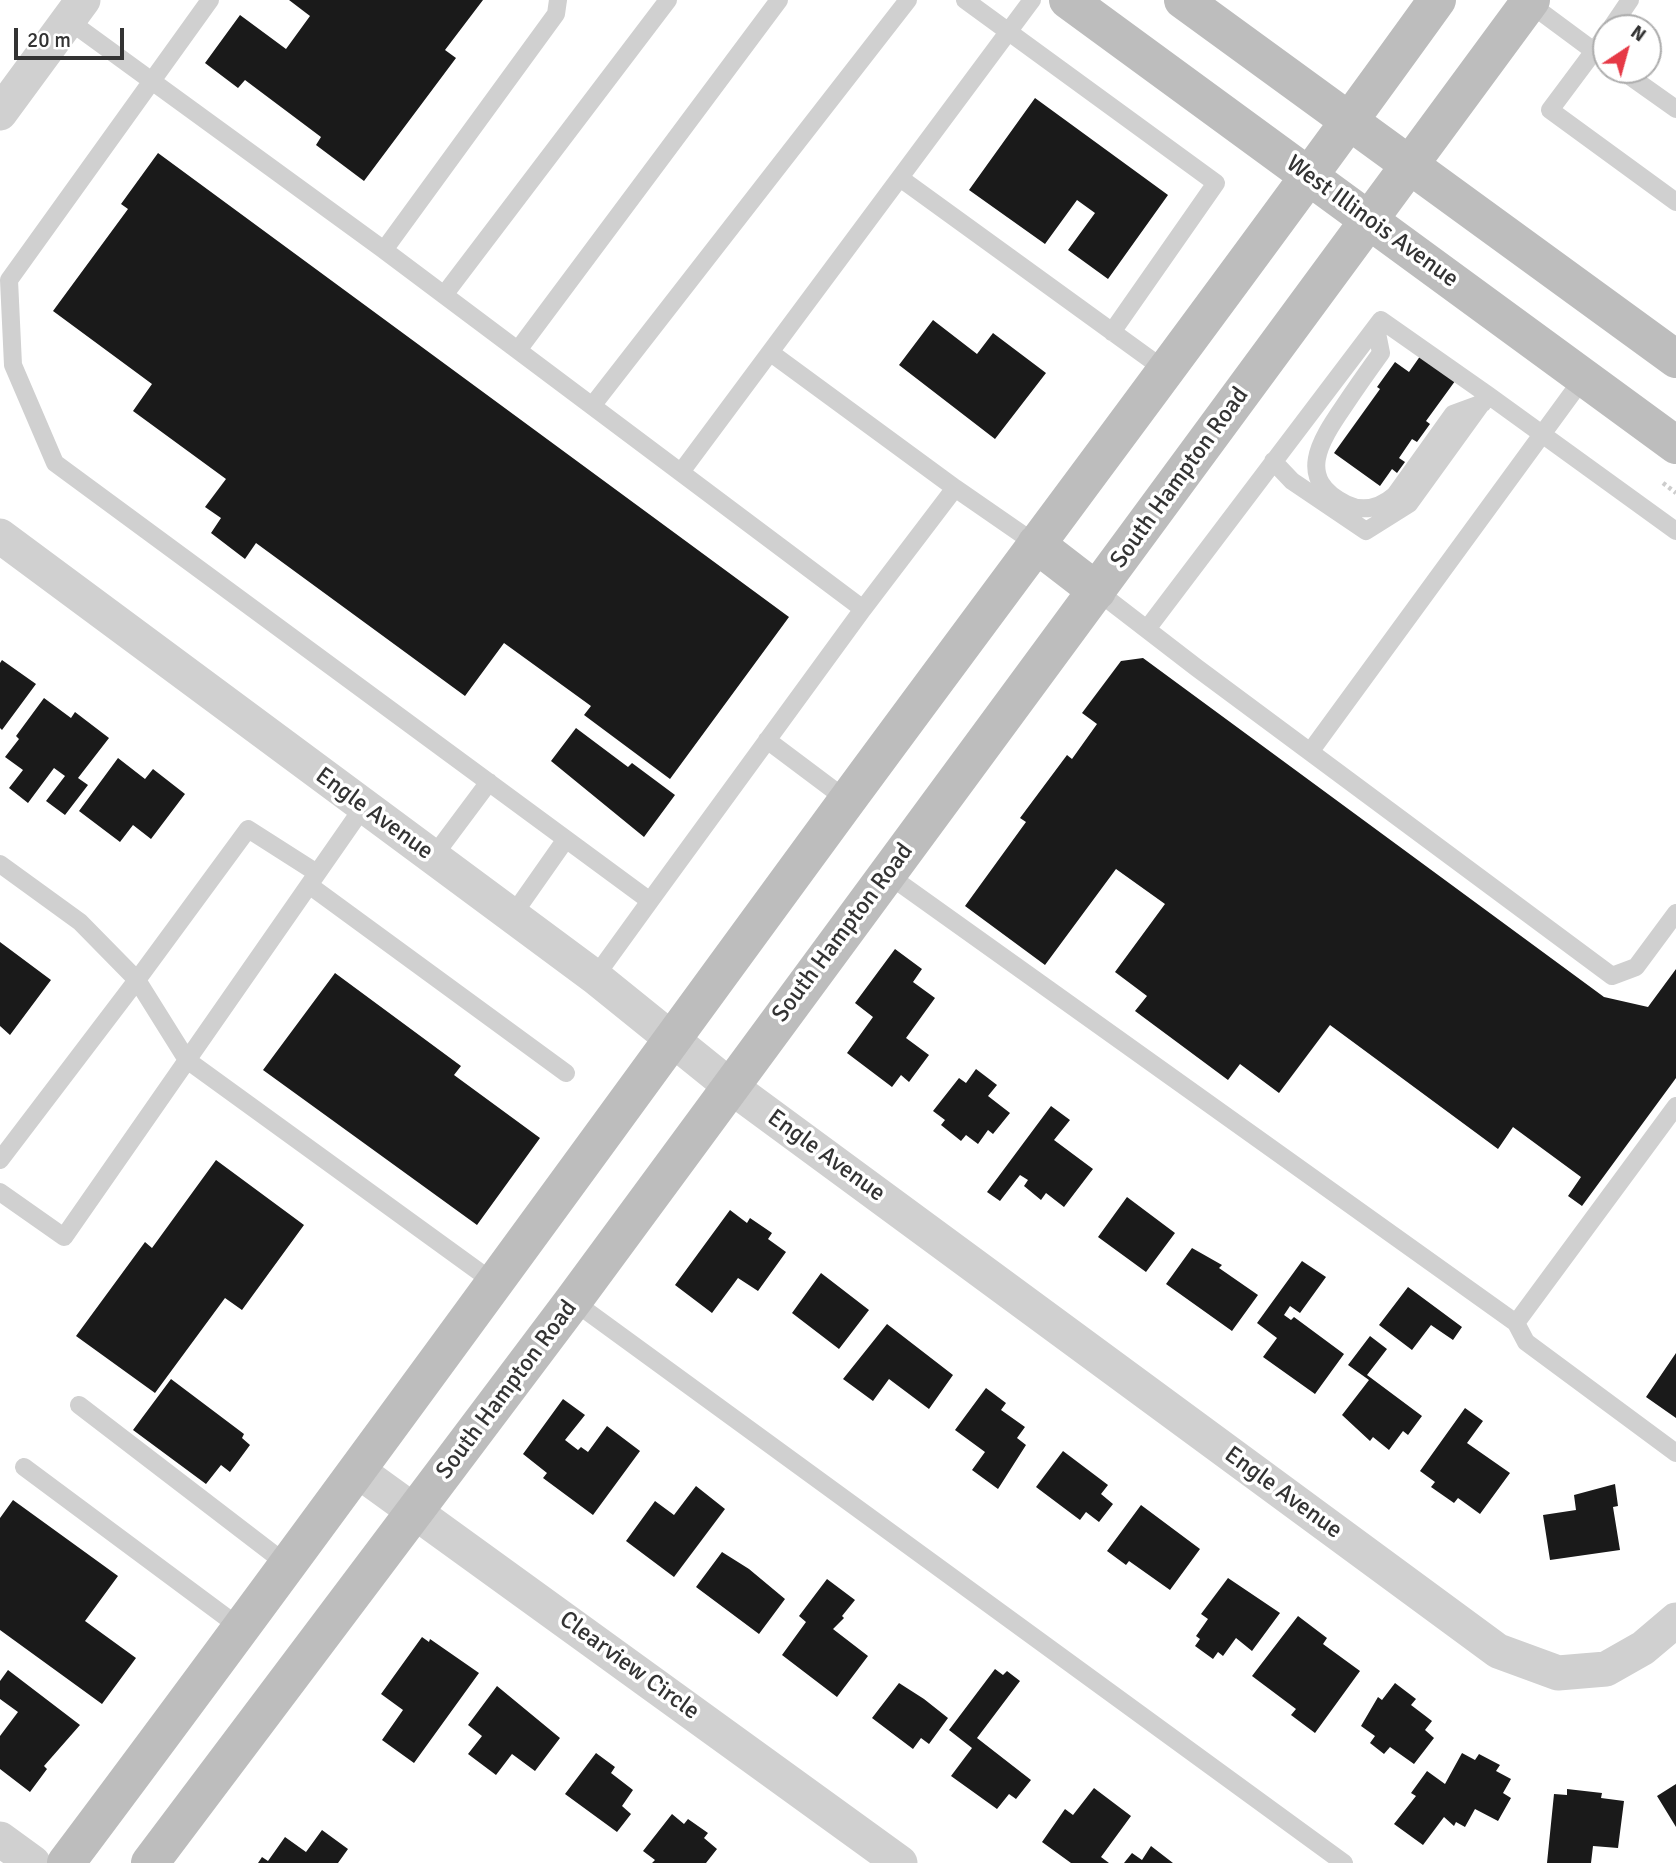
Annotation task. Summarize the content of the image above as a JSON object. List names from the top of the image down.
{
  "streets": {
    "main road": ["West Illinois Avenue", "South Hampton Road"],
    "street": ["Engle Avenue", "Clearview Circle"]
  },
  "crossings": [
    ["West Illinois Avenue", "South Hampton Road"],
    ["South Hampton Road", "Engle Avenue"],
    ["South Hampton Road", "Clearview Circle"]
  ],
  "scale_bar": "20 m",
  "north": "top right"
}
